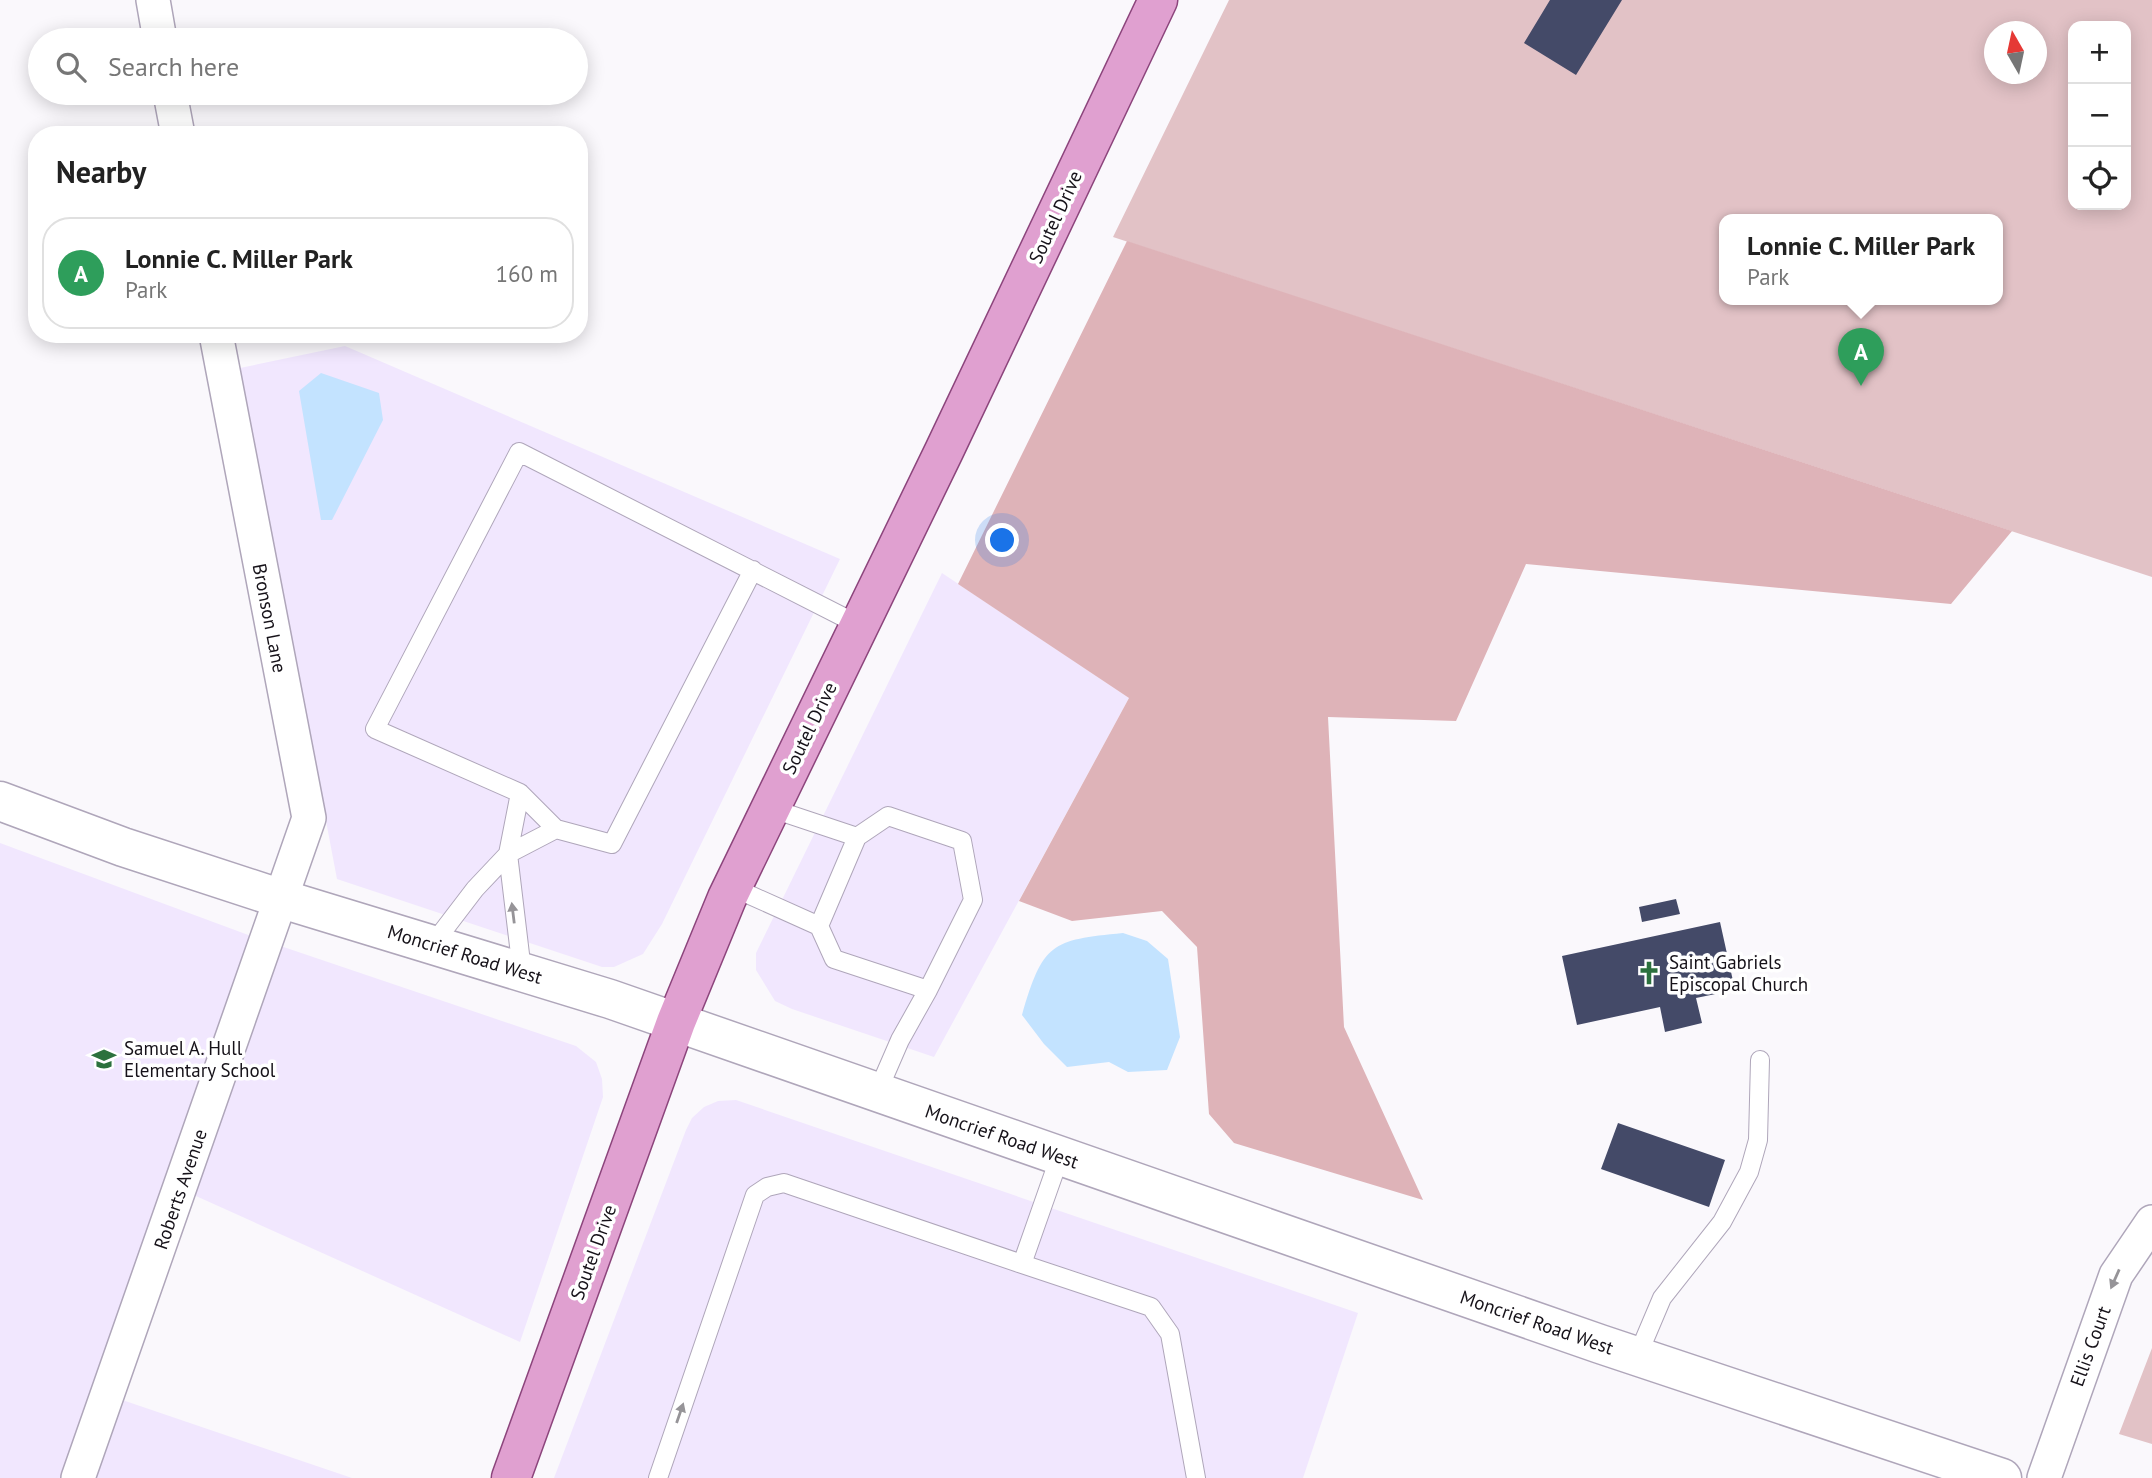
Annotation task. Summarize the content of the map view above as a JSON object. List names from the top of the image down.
{
  "streets": {
    "main road": ["Soutel Drive", "Moncrief Road West"],
    "street": ["Bronson Lane", "Roberts Avenue", "Ellis Court"]
  },
  "crossings": [
    ["Soutel Drive", "Moncrief Road West"],
    ["Bronson Lane", "Moncrief Road West"],
    ["Bronson Lane", "Roberts Avenue"],
    ["Moncrief Road West", "Roberts Avenue"]
  ],
  "one_way": ["Ellis Court"],
  "places": {
    "church": ["Saint Gabriels Episcopal Church"],
    "school or university": ["Samuel A. Hull Elementary School"]
  },
  "north": "top",
  "page": {
    "map_buttons": ["+", "−"],
    "search": "Search here",
    "heading": "Nearby",
    "popup": ["Lonnie C. Miller Park", "Park"],
    "list": [
      {
        "mark": "A",
        "name": "Lonnie C. Miller Park",
        "note": "Park",
        "value": "160 m"
      }
    ],
    "pins": "A"
  }
}
